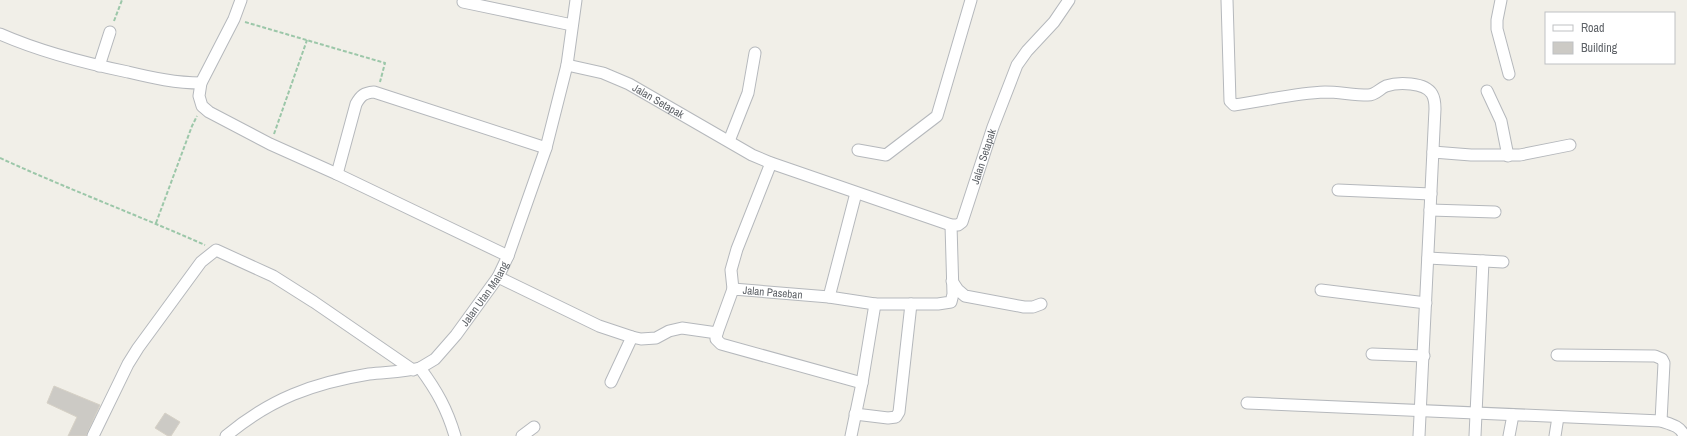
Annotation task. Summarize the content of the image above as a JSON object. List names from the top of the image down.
{
  "streets": {
    "street": ["Jalan Setapak", "Jalan Paseban", "Jalan Utan Malang"]
  },
  "crossings": [
    ["Jalan Setapak", "Jalan Paseban"],
    ["Jalan Setapak", "Jalan Utan Malang"]
  ],
  "legend": ["Road", "Building"]
}
